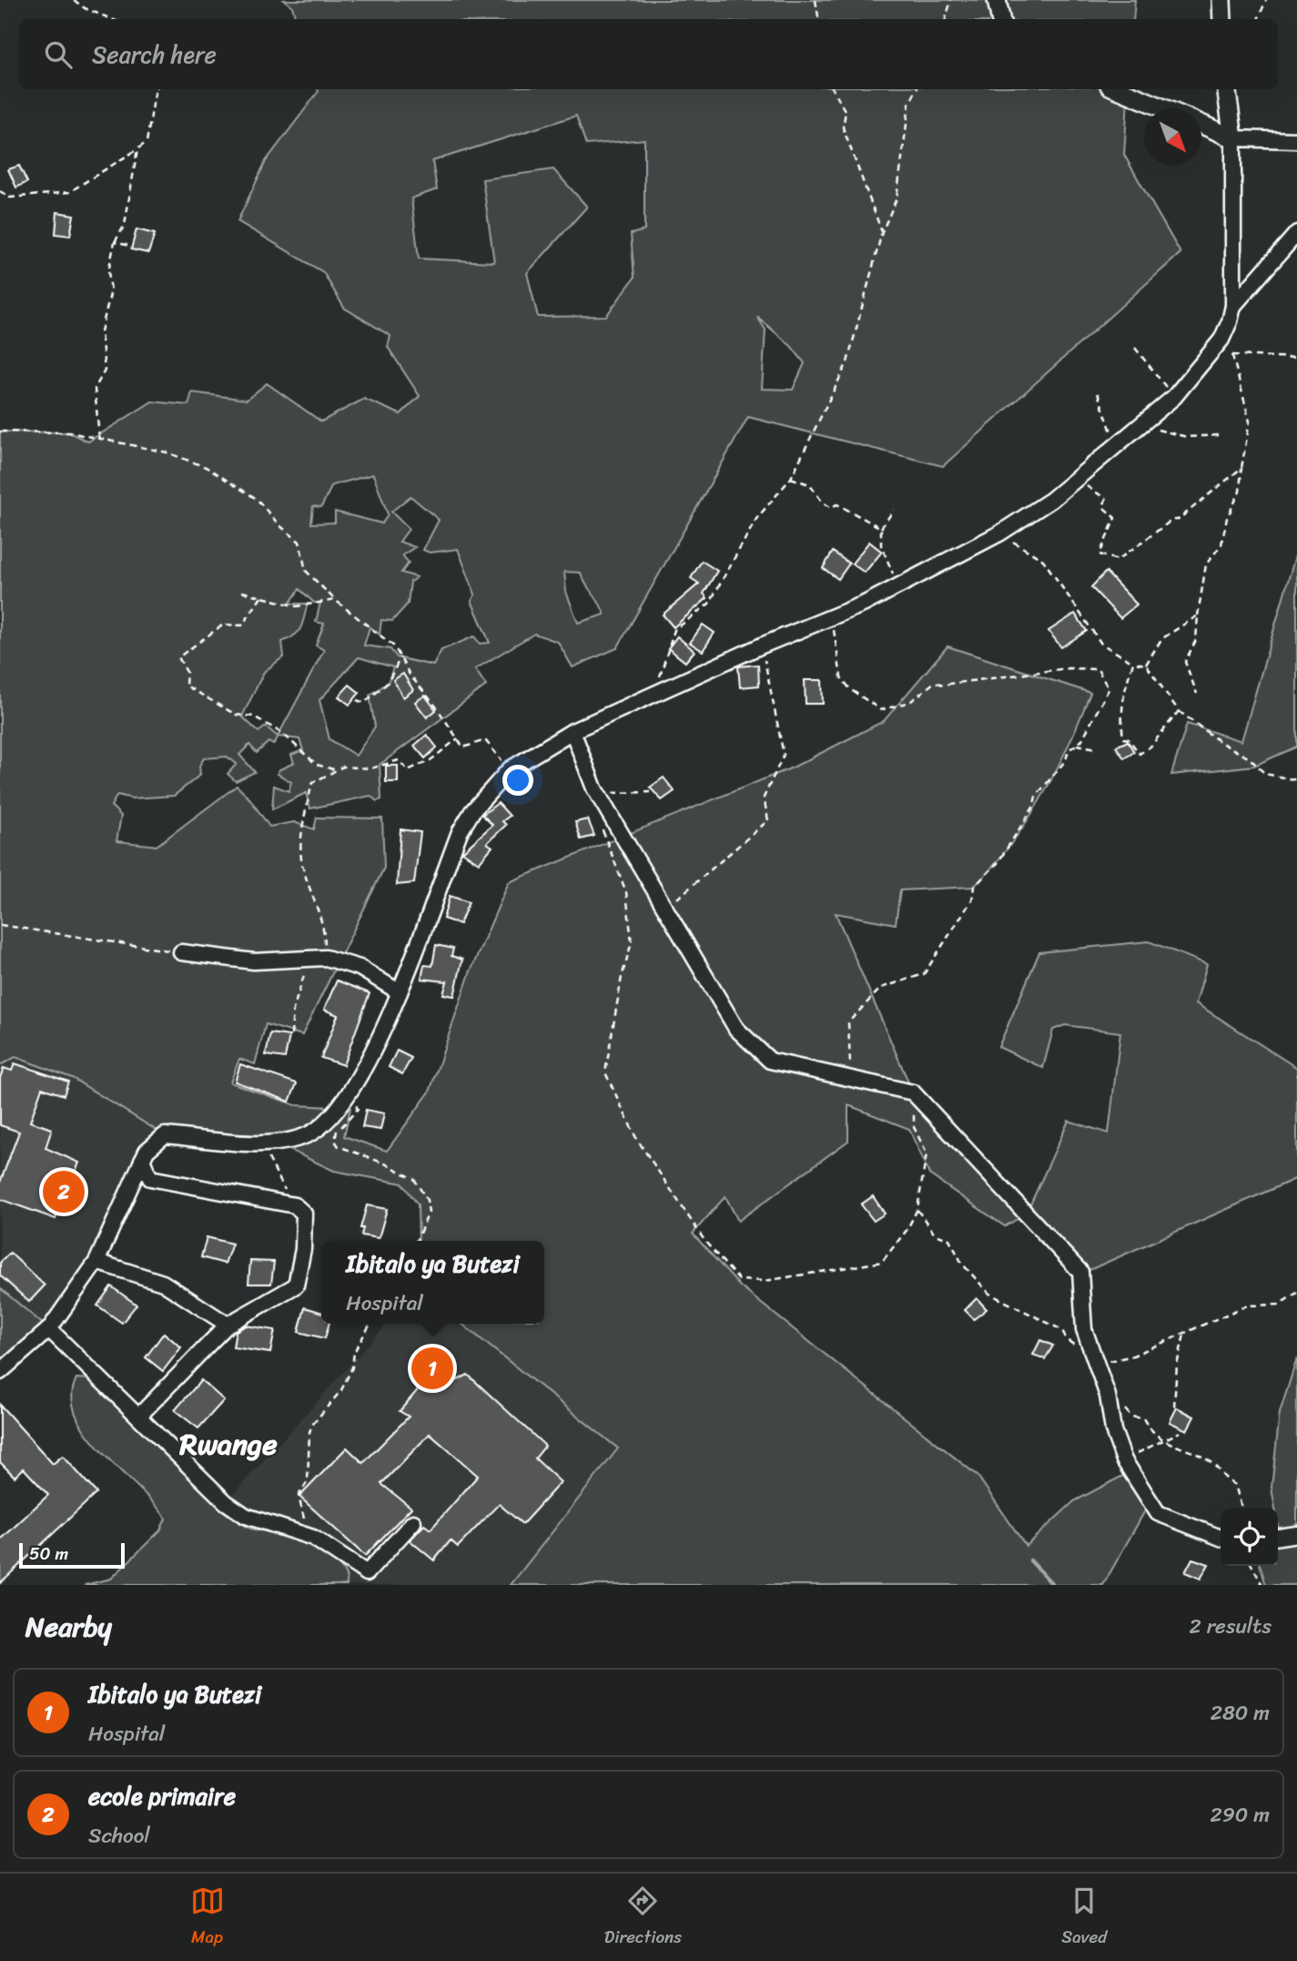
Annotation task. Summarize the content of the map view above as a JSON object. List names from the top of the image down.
{
  "districts": ["Rwange"],
  "scale_bar": "50 m",
  "north": "bottom right",
  "page": {
    "search": "Search here",
    "pins": ["2", "1"],
    "popup": ["Ibitalo ya Butezi", "Hospital"],
    "scale": "50 m",
    "heading": ["Nearby", "2 results"],
    "list": [
      {
        "mark": "1",
        "name": "Ibitalo ya Butezi",
        "note": "Hospital",
        "value": "280 m"
      },
      {
        "mark": "2",
        "name": "ecole primaire",
        "note": "School",
        "value": "290 m"
      }
    ],
    "nav": ["Map", "Directions", "Saved"]
  }
}
